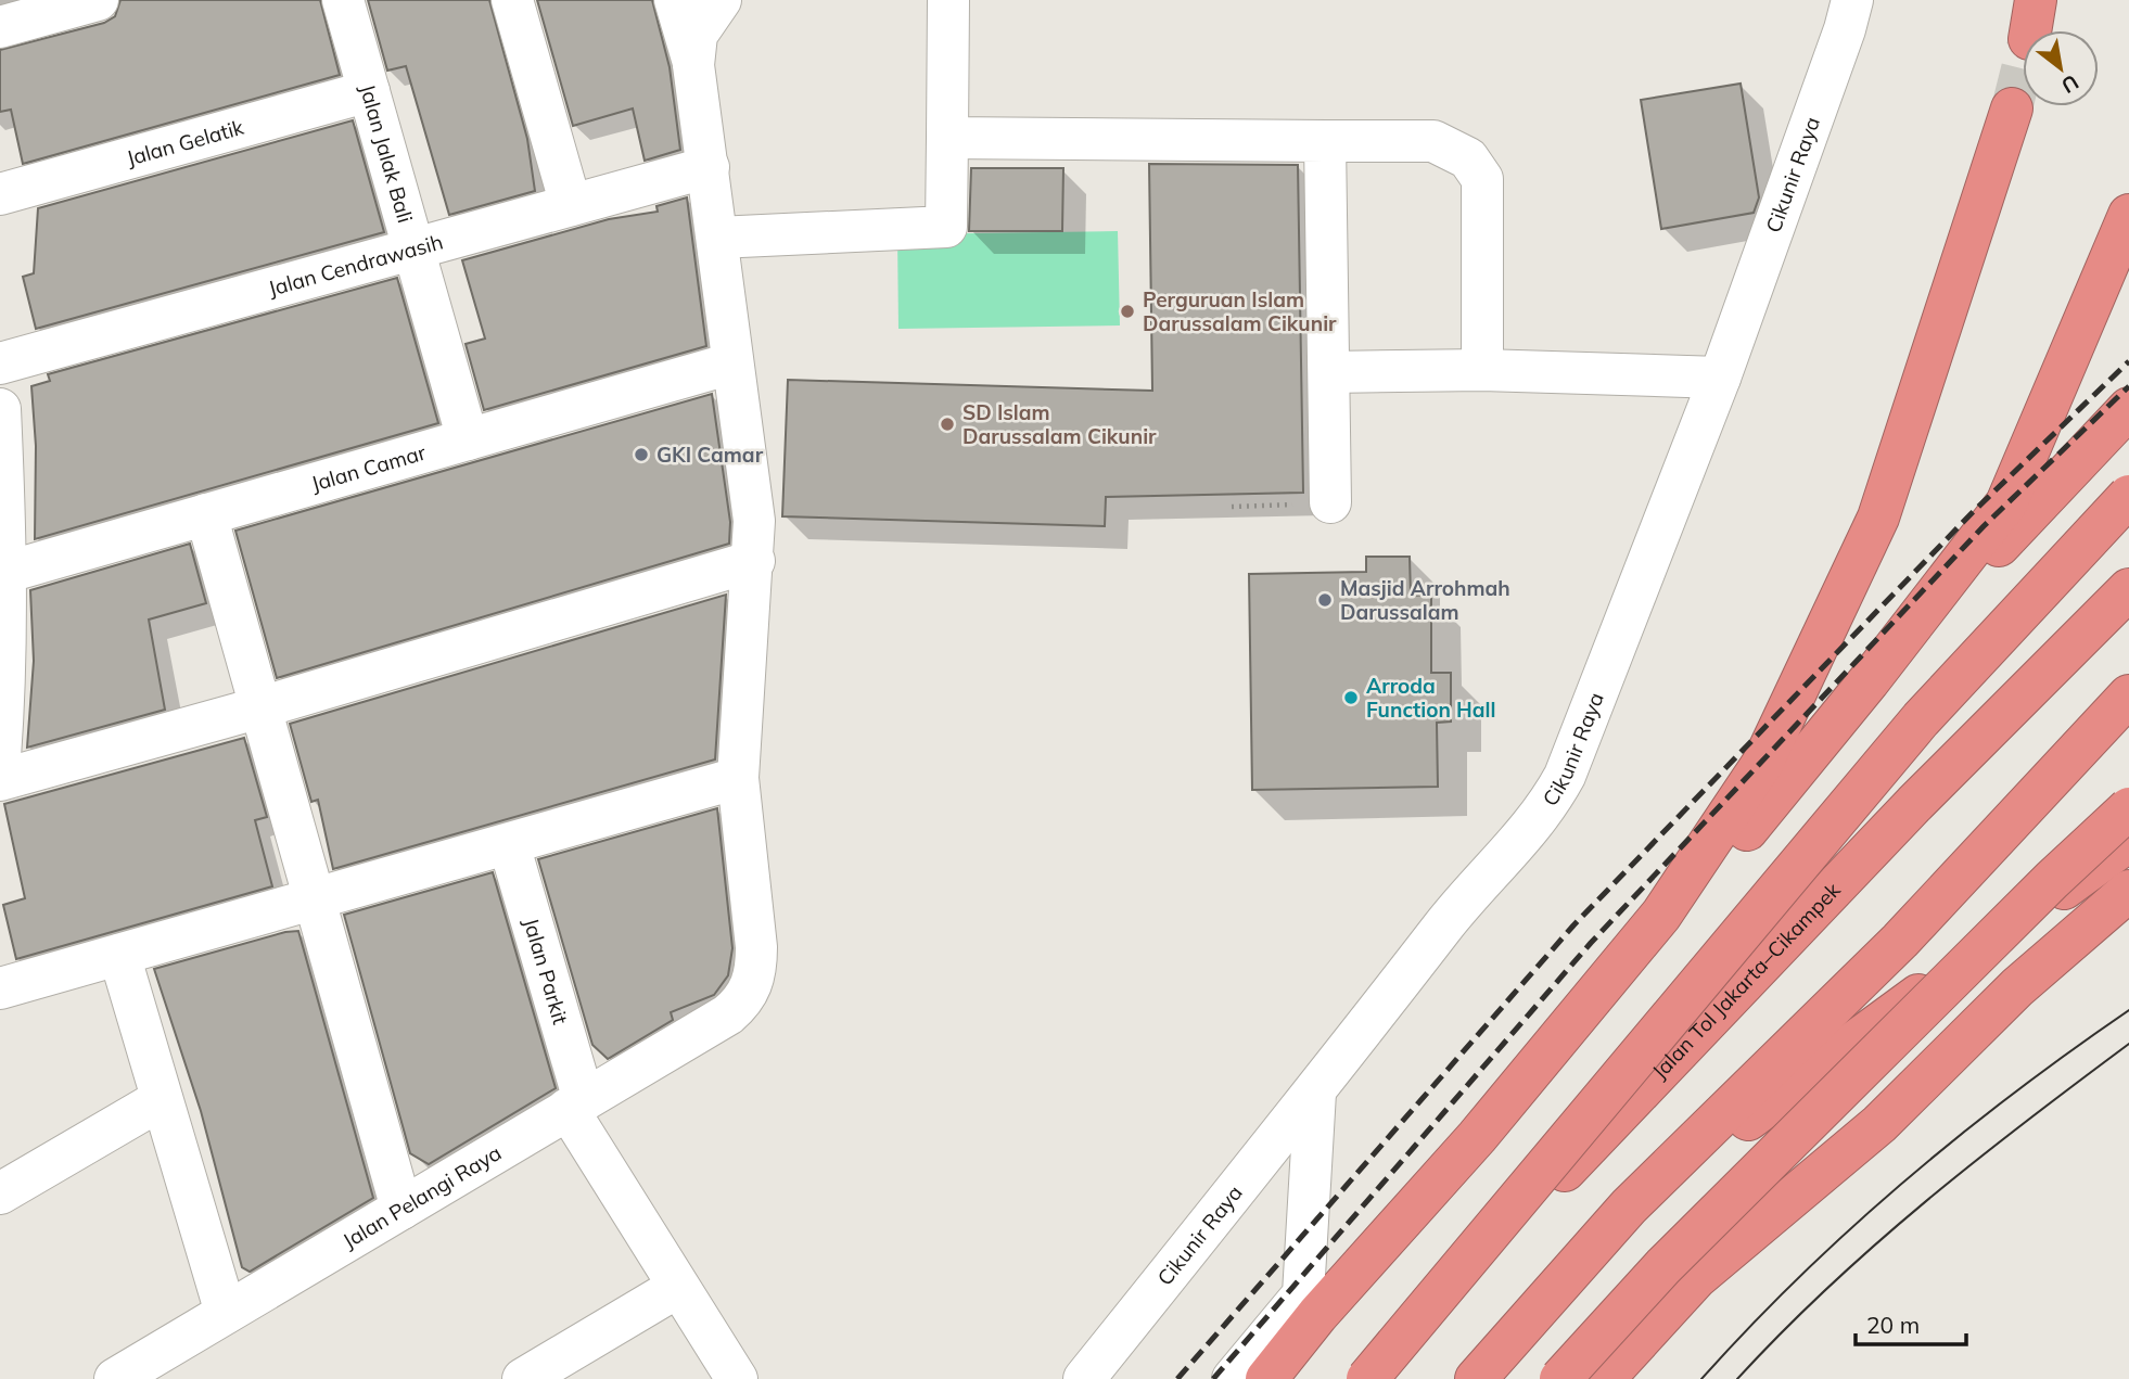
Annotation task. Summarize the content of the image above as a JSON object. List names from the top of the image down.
{
  "streets": {
    "highway": ["Jalan Tol Jakarta–Cikampek"],
    "street": [
      "Jalan Gelatik",
      "Jalan Jalak Bali",
      "Cikunir Raya",
      "Jalan Cendrawasih",
      "Jalan Camar",
      "Jalan Parkit",
      "Jalan Pelangi Raya"
    ]
  },
  "crossings": [
    ["Jalan Gelatik", "Jalan Jalak Bali"],
    ["Jalan Jalak Bali", "Jalan Cendrawasih"],
    ["Jalan Jalak Bali", "Jalan Camar"],
    ["Jalan Parkit", "Jalan Pelangi Raya"]
  ],
  "places": [
    "Perguruan Islam Darussalam Cikunir",
    "SD Islam Darussalam Cikunir",
    "GKI Camar",
    "Masjid Arrohmah Darussalam",
    "Arroda Function Hall"
  ],
  "scale_bar": "20 m",
  "north": "bottom right"
}
